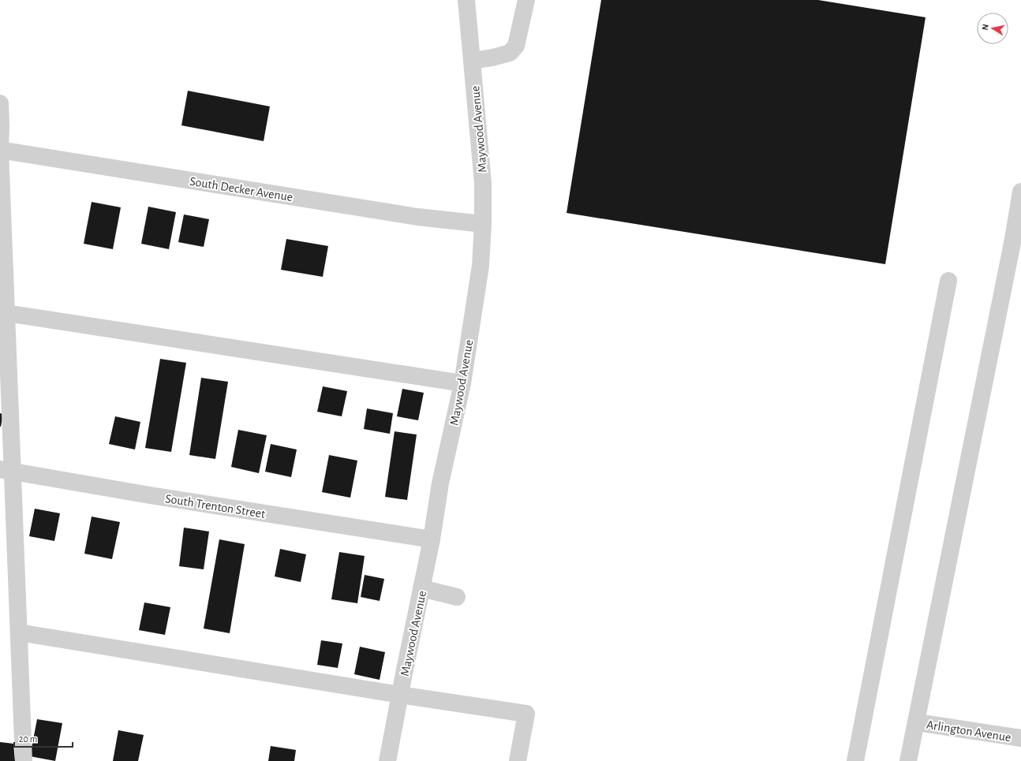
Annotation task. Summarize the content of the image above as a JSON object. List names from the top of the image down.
{
  "streets": {
    "street": [
      "Maywood Avenue",
      "South Decker Avenue",
      "South Trenton Street",
      "Arlington Avenue"
    ]
  },
  "crossings": [
    ["Maywood Avenue", "South Decker Avenue"],
    ["Maywood Avenue", "South Trenton Street"]
  ],
  "scale_bar": "20 m",
  "north": "left"
}
